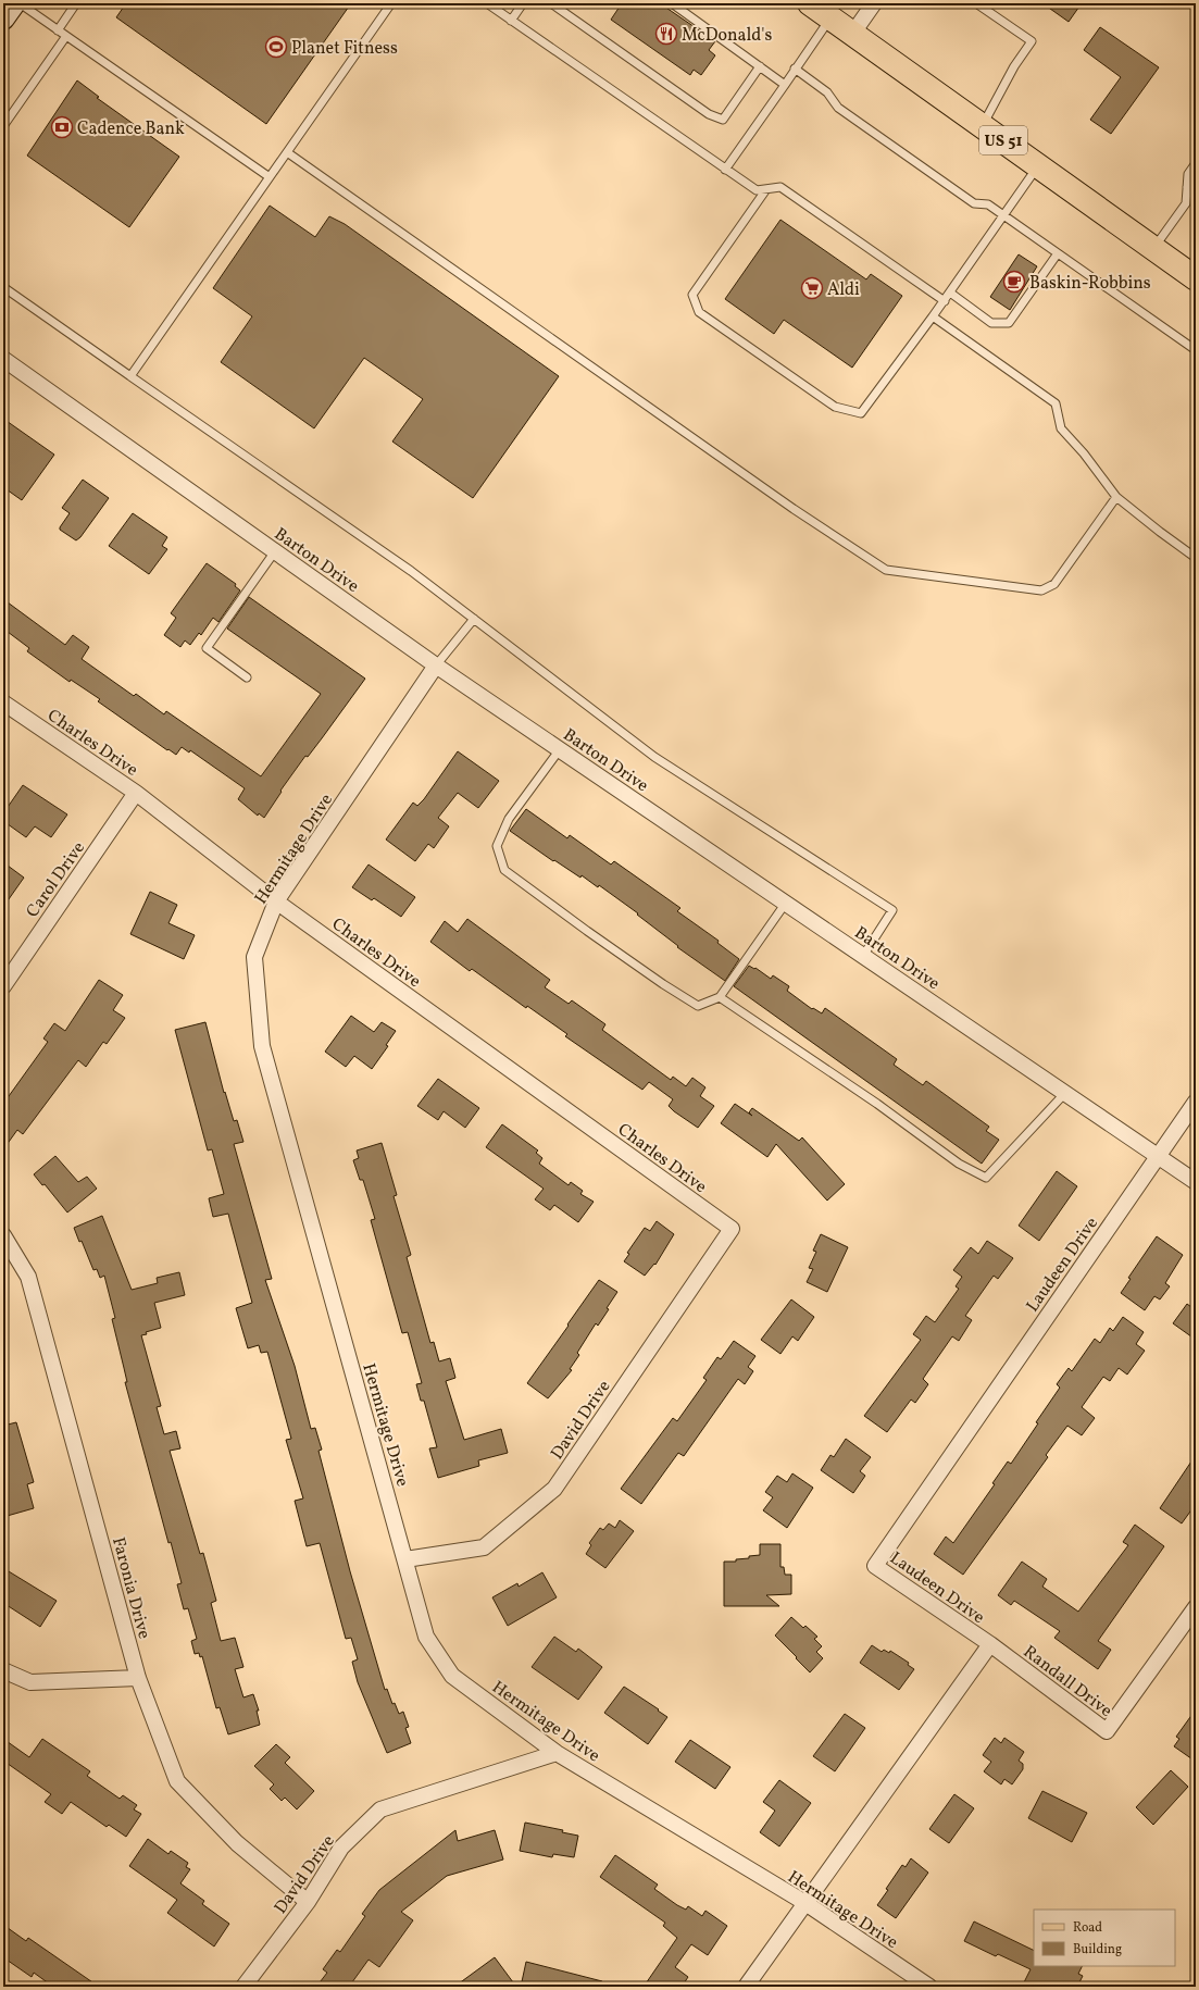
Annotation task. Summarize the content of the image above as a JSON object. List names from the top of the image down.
{
  "streets": {
    "main road": ["US 51"],
    "street": [
      "Barton Drive",
      "Charles Drive",
      "Hermitage Drive",
      "Carol Drive",
      "Laudeen Drive",
      "David Drive",
      "Faronia Drive",
      "Randall Drive"
    ]
  },
  "crossings": [
    ["Barton Drive", "Hermitage Drive"],
    ["Barton Drive", "Laudeen Drive"],
    ["Charles Drive", "Hermitage Drive"],
    ["Charles Drive", "Carol Drive"],
    ["Charles Drive", "David Drive"],
    ["Hermitage Drive", "Laudeen Drive"],
    ["Hermitage Drive", "David Drive"],
    ["Laudeen Drive", "Randall Drive"],
    ["David Drive", "Faronia Drive"]
  ],
  "places": {
    "restaurant": ["McDonald's"],
    "sports": ["Planet Fitness"],
    "bank": ["Cadence Bank"],
    "cafe": ["Baskin-Robbins"],
    "supermarket": ["Aldi"]
  },
  "legend": ["Road", "Building"]
}
